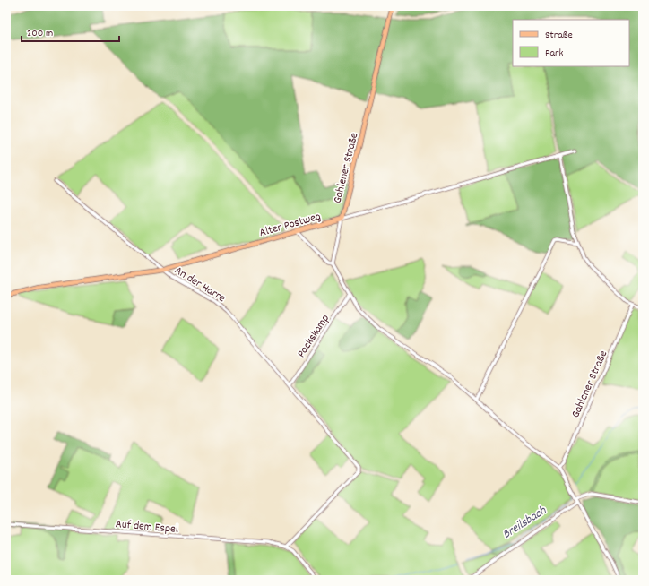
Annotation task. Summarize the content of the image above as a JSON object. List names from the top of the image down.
{
  "streets": {
    "main road": ["Gahlener Straße", "Alter Postweg"],
    "street": ["An der Harre", "Packskamp", "Auf dem Espel"]
  },
  "crossings": [
    ["Gahlener Straße", "Alter Postweg"],
    ["Alter Postweg", "An der Harre"],
    ["An der Harre", "Packskamp"],
    ["An der Harre", "Auf dem Espel"]
  ],
  "water": ["Breilsbach"],
  "legend": ["Straße", "Park"],
  "scale_bar": "200 m"
}
